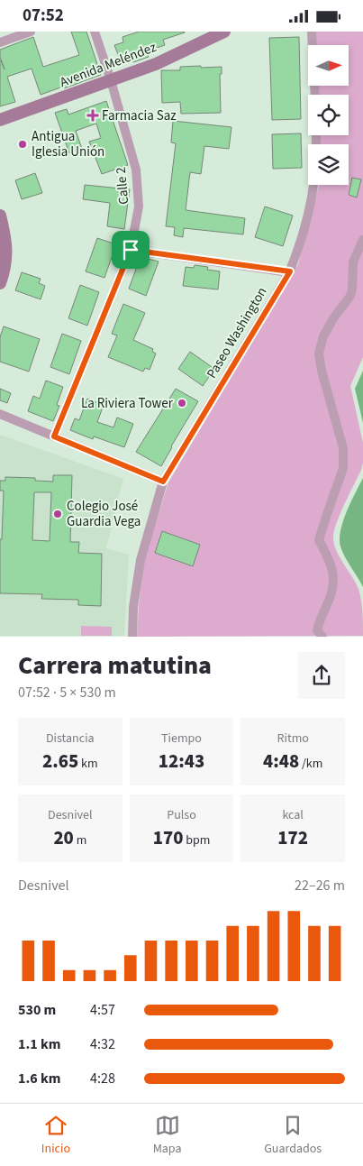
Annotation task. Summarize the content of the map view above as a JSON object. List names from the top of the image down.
{
  "streets": {
    "street": ["Avenida Meléndez", "Calle 2", "Paseo Washington"]
  },
  "crossings": [
    ["Avenida Meléndez", "Calle 2"]
  ],
  "places": {
    "health": ["Farmacia Saz"],
    "other": ["Antigua Iglesia Unión", "La Riviera Tower", "Colegio José Guardia Vega"]
  },
  "north": "right",
  "page": {
    "status": "07:52",
    "heading": ["Carrera matutina", "07:52 · 5 × 530 m"],
    "stats": [
      ["Distancia", "2.65 km"],
      ["Tiempo", "12:43"],
      ["Ritmo", "4:48 /km"],
      ["Desnivel", "20 m"],
      ["Pulso", "170 bpm"],
      ["kcal", "172"]
    ],
    "chart": ["Desnivel", "22–26 m"],
    "list": [
      {
        "name": "530 m",
        "note": "4:57"
      },
      {
        "name": "1.1 km",
        "note": "4:32"
      },
      {
        "name": "1.6 km",
        "note": "4:28"
      }
    ],
    "tabs": ["Inicio", "Mapa", "Guardados"]
  }
}
